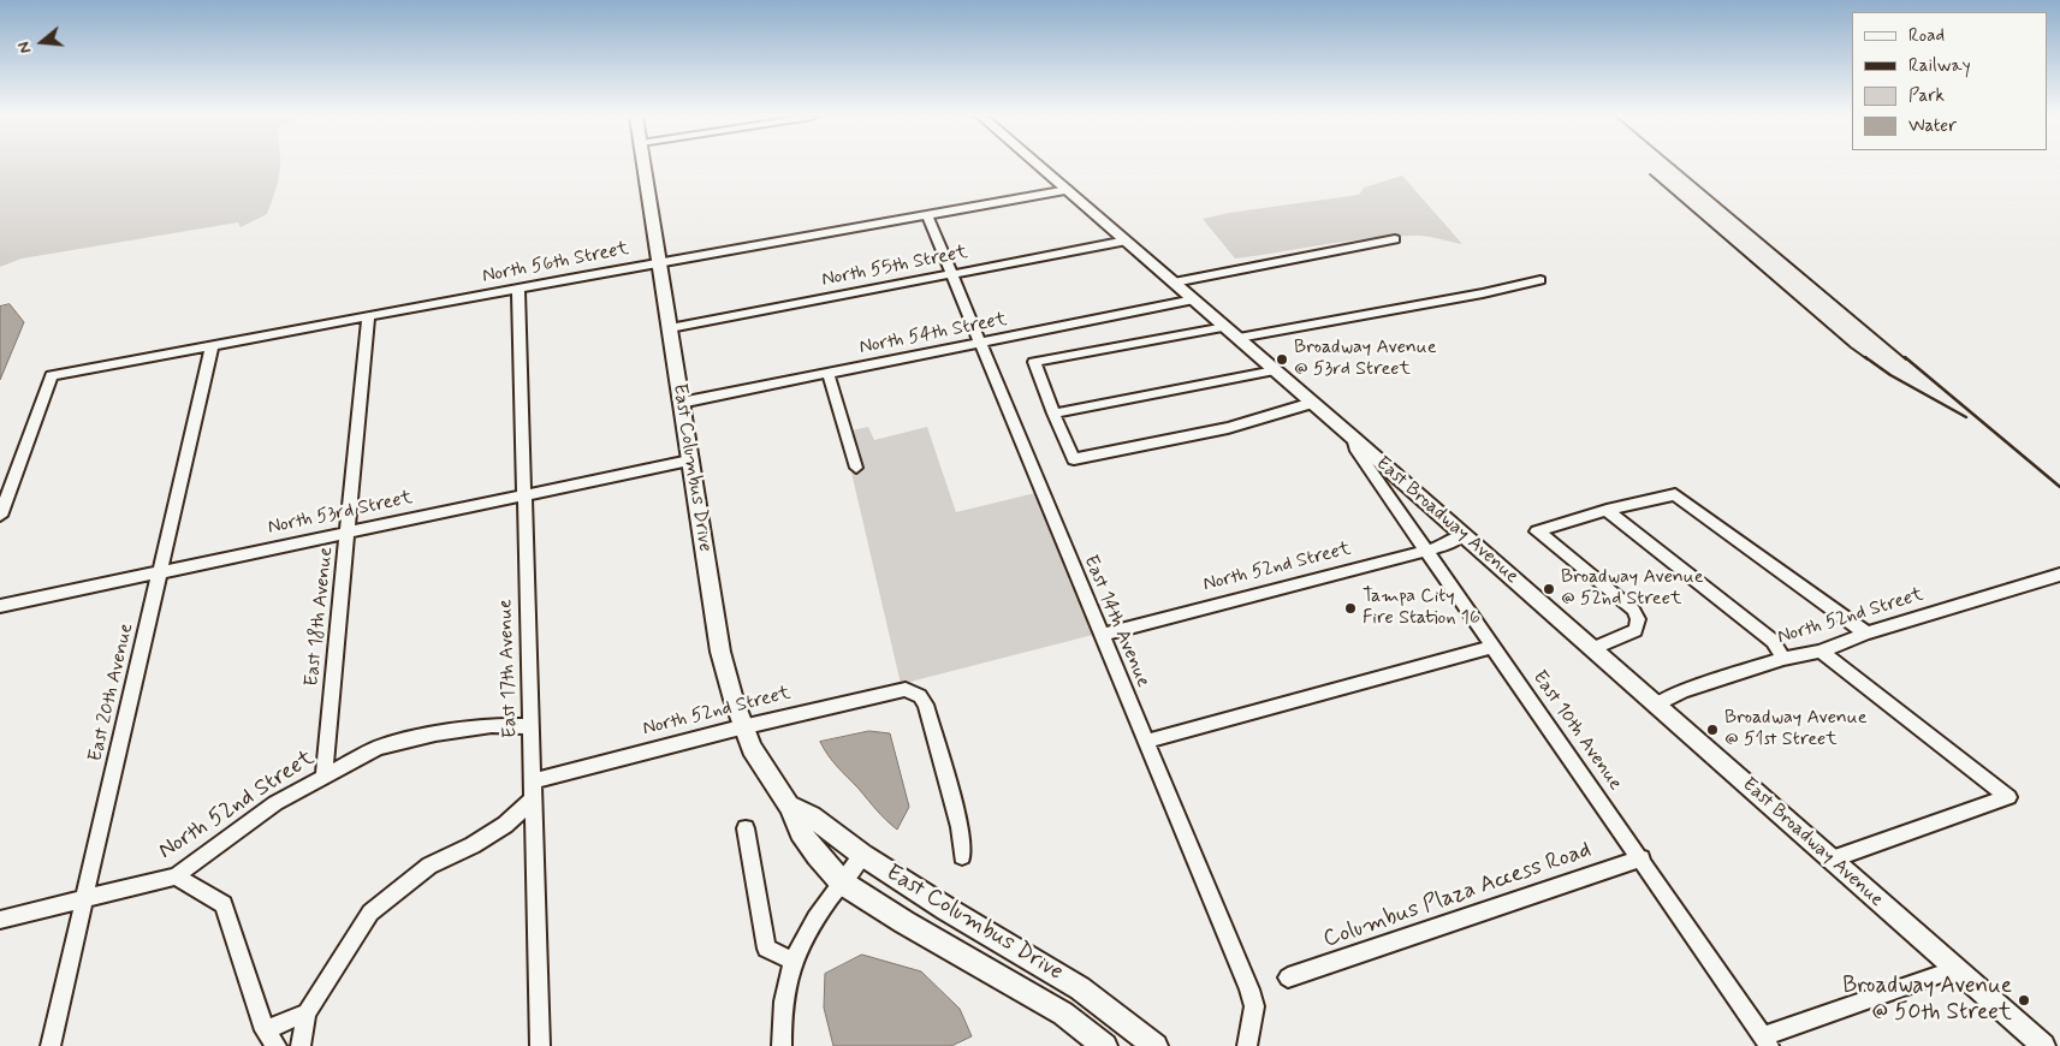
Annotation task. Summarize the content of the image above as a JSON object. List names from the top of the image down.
{
  "streets": {
    "main road": ["East Columbus Drive"],
    "street": [
      "North 56th Street",
      "North 55th Street",
      "North 54th Street",
      "North 53rd Street",
      "East Broadway Avenue",
      "North 52nd Street",
      "East 18th Avenue",
      "East 14th Avenue",
      "East 17th Avenue",
      "East 20th Avenue",
      "East 10th Avenue",
      "Columbus Plaza Access Road"
    ]
  },
  "crossings": [
    ["North 56th Street", "East Columbus Drive"],
    ["North 56th Street", "East Broadway Avenue"],
    ["North 56th Street", "East 18th Avenue"],
    ["North 56th Street", "East 14th Avenue"],
    ["North 56th Street", "East 17th Avenue"],
    ["North 56th Street", "East 20th Avenue"],
    ["North 55th Street", "East Columbus Drive"],
    ["North 55th Street", "East Broadway Avenue"],
    ["North 55th Street", "East 14th Avenue"],
    ["North 54th Street", "East Columbus Drive"],
    ["North 54th Street", "East Broadway Avenue"],
    ["North 54th Street", "East 14th Avenue"],
    ["East Columbus Drive", "North 53rd Street"],
    ["East Columbus Drive", "North 52nd Street"],
    ["North 53rd Street", "East 18th Avenue"],
    ["North 53rd Street", "East 17th Avenue"],
    ["North 53rd Street", "East 20th Avenue"],
    ["East Broadway Avenue", "North 52nd Street"],
    ["East Broadway Avenue", "East 10th Avenue"],
    ["North 52nd Street", "East 18th Avenue"],
    ["North 52nd Street", "East 14th Avenue"],
    ["North 52nd Street", "East 17th Avenue"],
    ["North 52nd Street", "East 20th Avenue"],
    ["North 52nd Street", "East 10th Avenue"],
    ["East 10th Avenue", "Columbus Plaza Access Road"]
  ],
  "places": [
    "Broadway Avenue @ 53rd Street",
    "Broadway Avenue @ 52nd Street",
    "Tampa City Fire Station 16",
    "Broadway Avenue @ 51st Street",
    "Broadway Avenue @ 50th Street"
  ],
  "legend": [
    "Road",
    "Railway",
    "Park",
    "Water"
  ],
  "north": "left"
}
